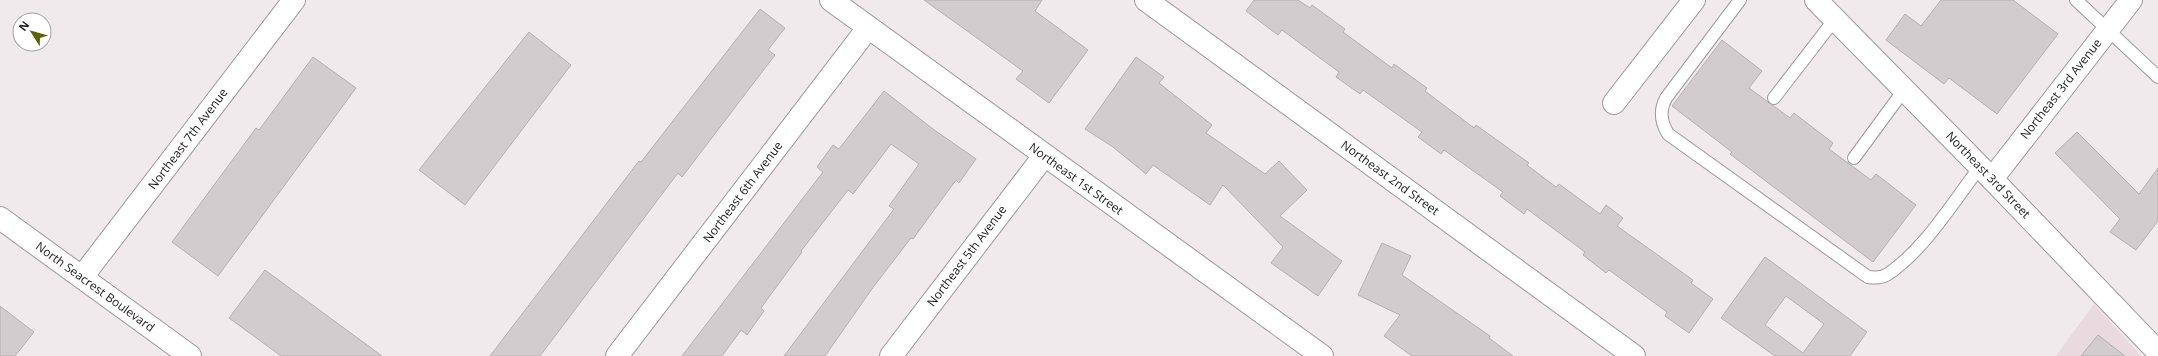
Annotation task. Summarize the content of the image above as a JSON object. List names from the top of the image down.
{
  "streets": {
    "street": [
      "Northeast 3rd Avenue",
      "Northeast 7th Avenue",
      "Northeast 3rd Street",
      "Northeast 2nd Street",
      "Northeast 1st Street",
      "Northeast 6th Avenue",
      "Northeast 5th Avenue",
      "North Seacrest Boulevard"
    ]
  },
  "crossings": [
    ["Northeast 3rd Avenue", "Northeast 3rd Street"],
    ["Northeast 7th Avenue", "North Seacrest Boulevard"],
    ["Northeast 1st Street", "Northeast 6th Avenue"],
    ["Northeast 1st Street", "Northeast 5th Avenue"]
  ],
  "north": "top left"
}
